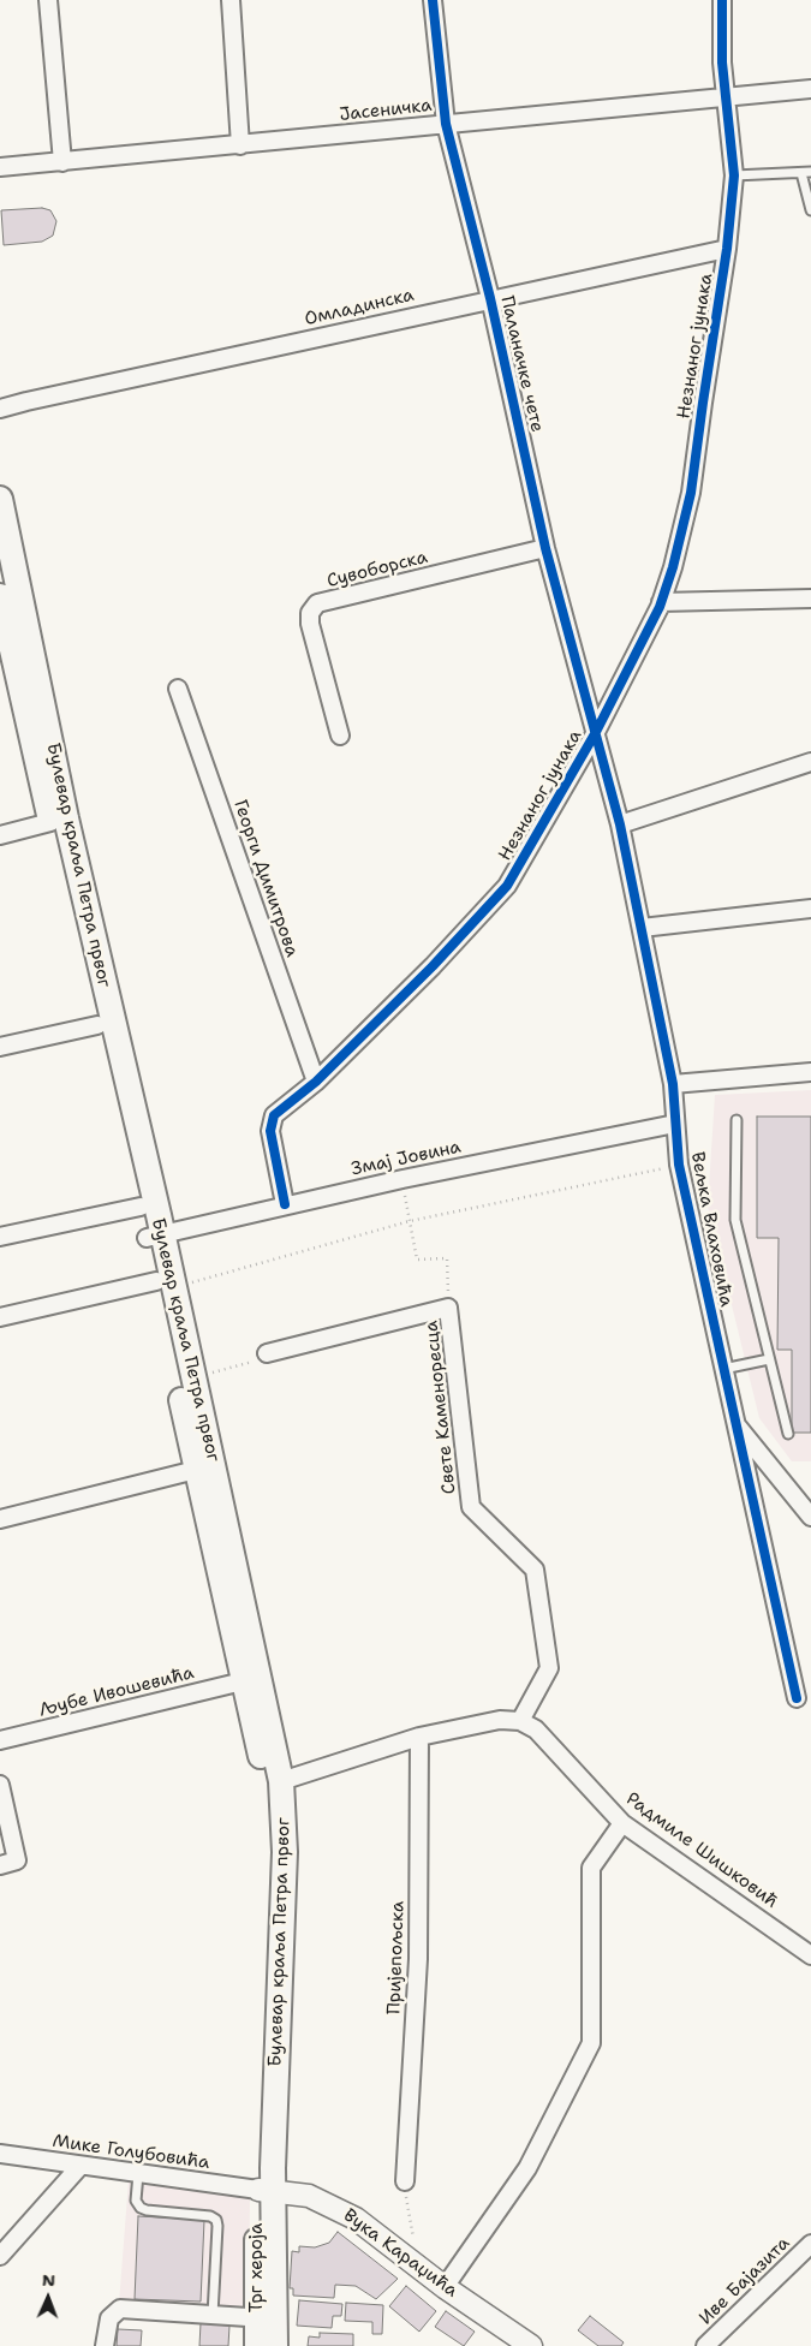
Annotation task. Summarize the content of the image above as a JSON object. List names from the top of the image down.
{
  "streets": {
    "main road": ["Булевар краља Петра првог", "Трг хероја"],
    "street": [
      "Јасеничка",
      "Омладинска",
      "Незнаног јунака",
      "Паланачке чете",
      "Сувоборска",
      "Георги Димитрова",
      "Змај Јовина",
      "Вељка Влаховића",
      "Свете Каменоресца",
      "Љубе Ивошевића",
      "Радмиле Шишковић",
      "Пријепољска",
      "Мике Голубовића",
      "Вука Караџића",
      "Иве Бајазита"
    ]
  },
  "crossings": [
    ["Јасеничка", "Незнаног јунака"],
    ["Јасеничка", "Паланачке чете"],
    ["Омладинска", "Незнаног јунака"],
    ["Омладинска", "Паланачке чете"],
    ["Незнаног јунака", "Паланачке чете"],
    ["Незнаног јунака", "Георги Димитрова"],
    ["Незнаног јунака", "Змај Јовина"],
    ["Незнаног јунака", "Вељка Влаховића"],
    ["Паланачке чете", "Сувоборска"],
    ["Паланачке чете", "Вељка Влаховића"],
    ["Булевар краља Петра првог", "Змај Јовина"],
    ["Булевар краља Петра првог", "Љубе Ивошевића"],
    ["Булевар краља Петра првог", "Мике Голубовића"],
    ["Булевар краља Петра првог", "Вука Караџића"],
    ["Булевар краља Петра првог", "Трг хероја"],
    ["Змај Јовина", "Вељка Влаховића"],
    ["Свете Каменоресца", "Радмиле Шишковић"],
    ["Мике Голубовића", "Вука Караџића"],
    ["Мике Голубовића", "Трг хероја"],
    ["Вука Караџића", "Трг хероја"]
  ],
  "north": "top"
}
